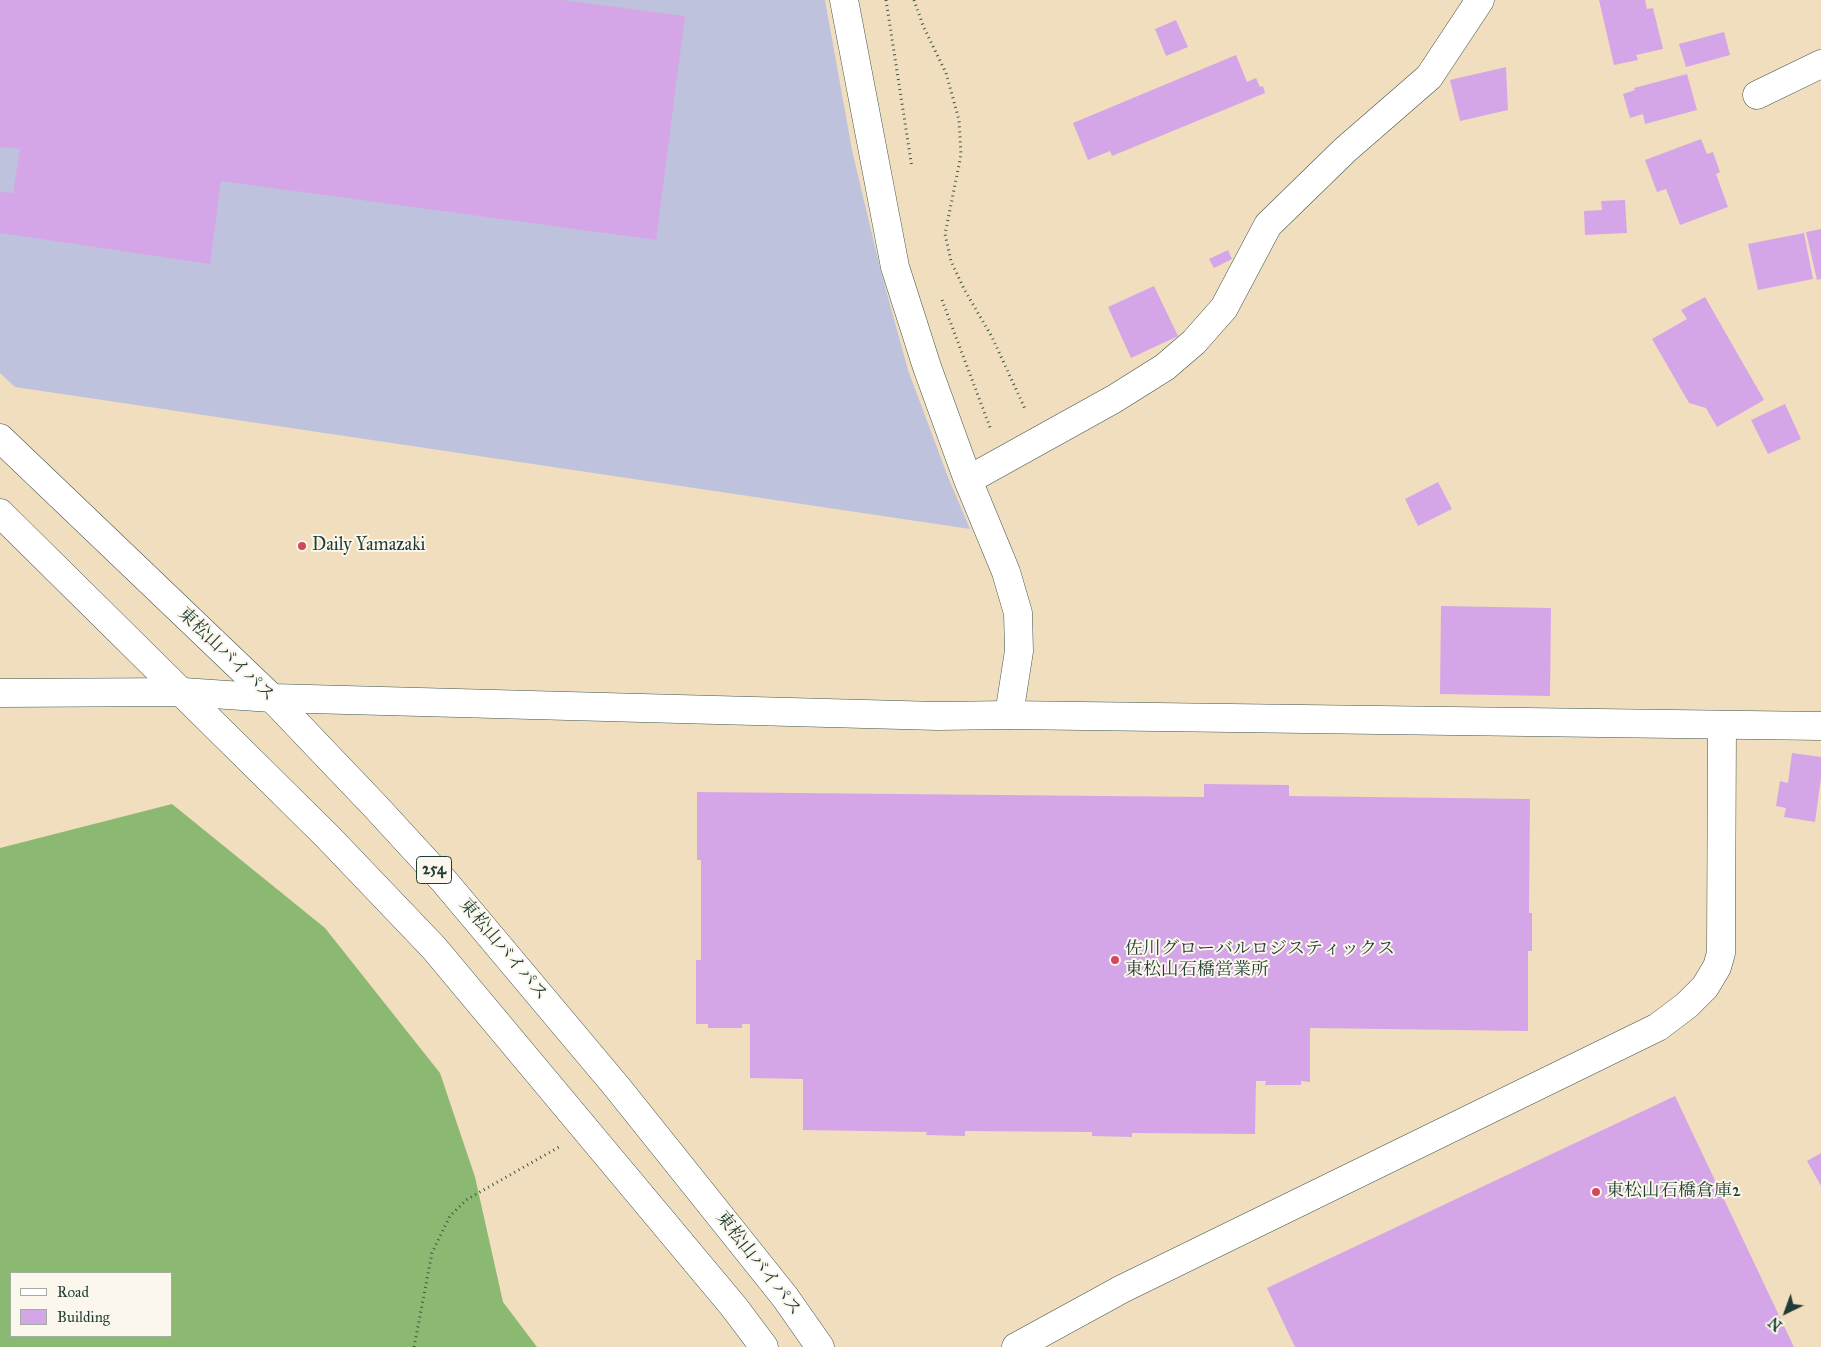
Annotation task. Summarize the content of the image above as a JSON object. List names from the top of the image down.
{
  "streets": {
    "main road": ["東松山バイパス", "254"]
  },
  "places": ["Daily Yamazaki", "佐川グローバルロジスティックス 東松山石橋営業所", "東松山石橋倉庫2"],
  "legend": ["Road", "Building"],
  "north": "bottom left"
}
